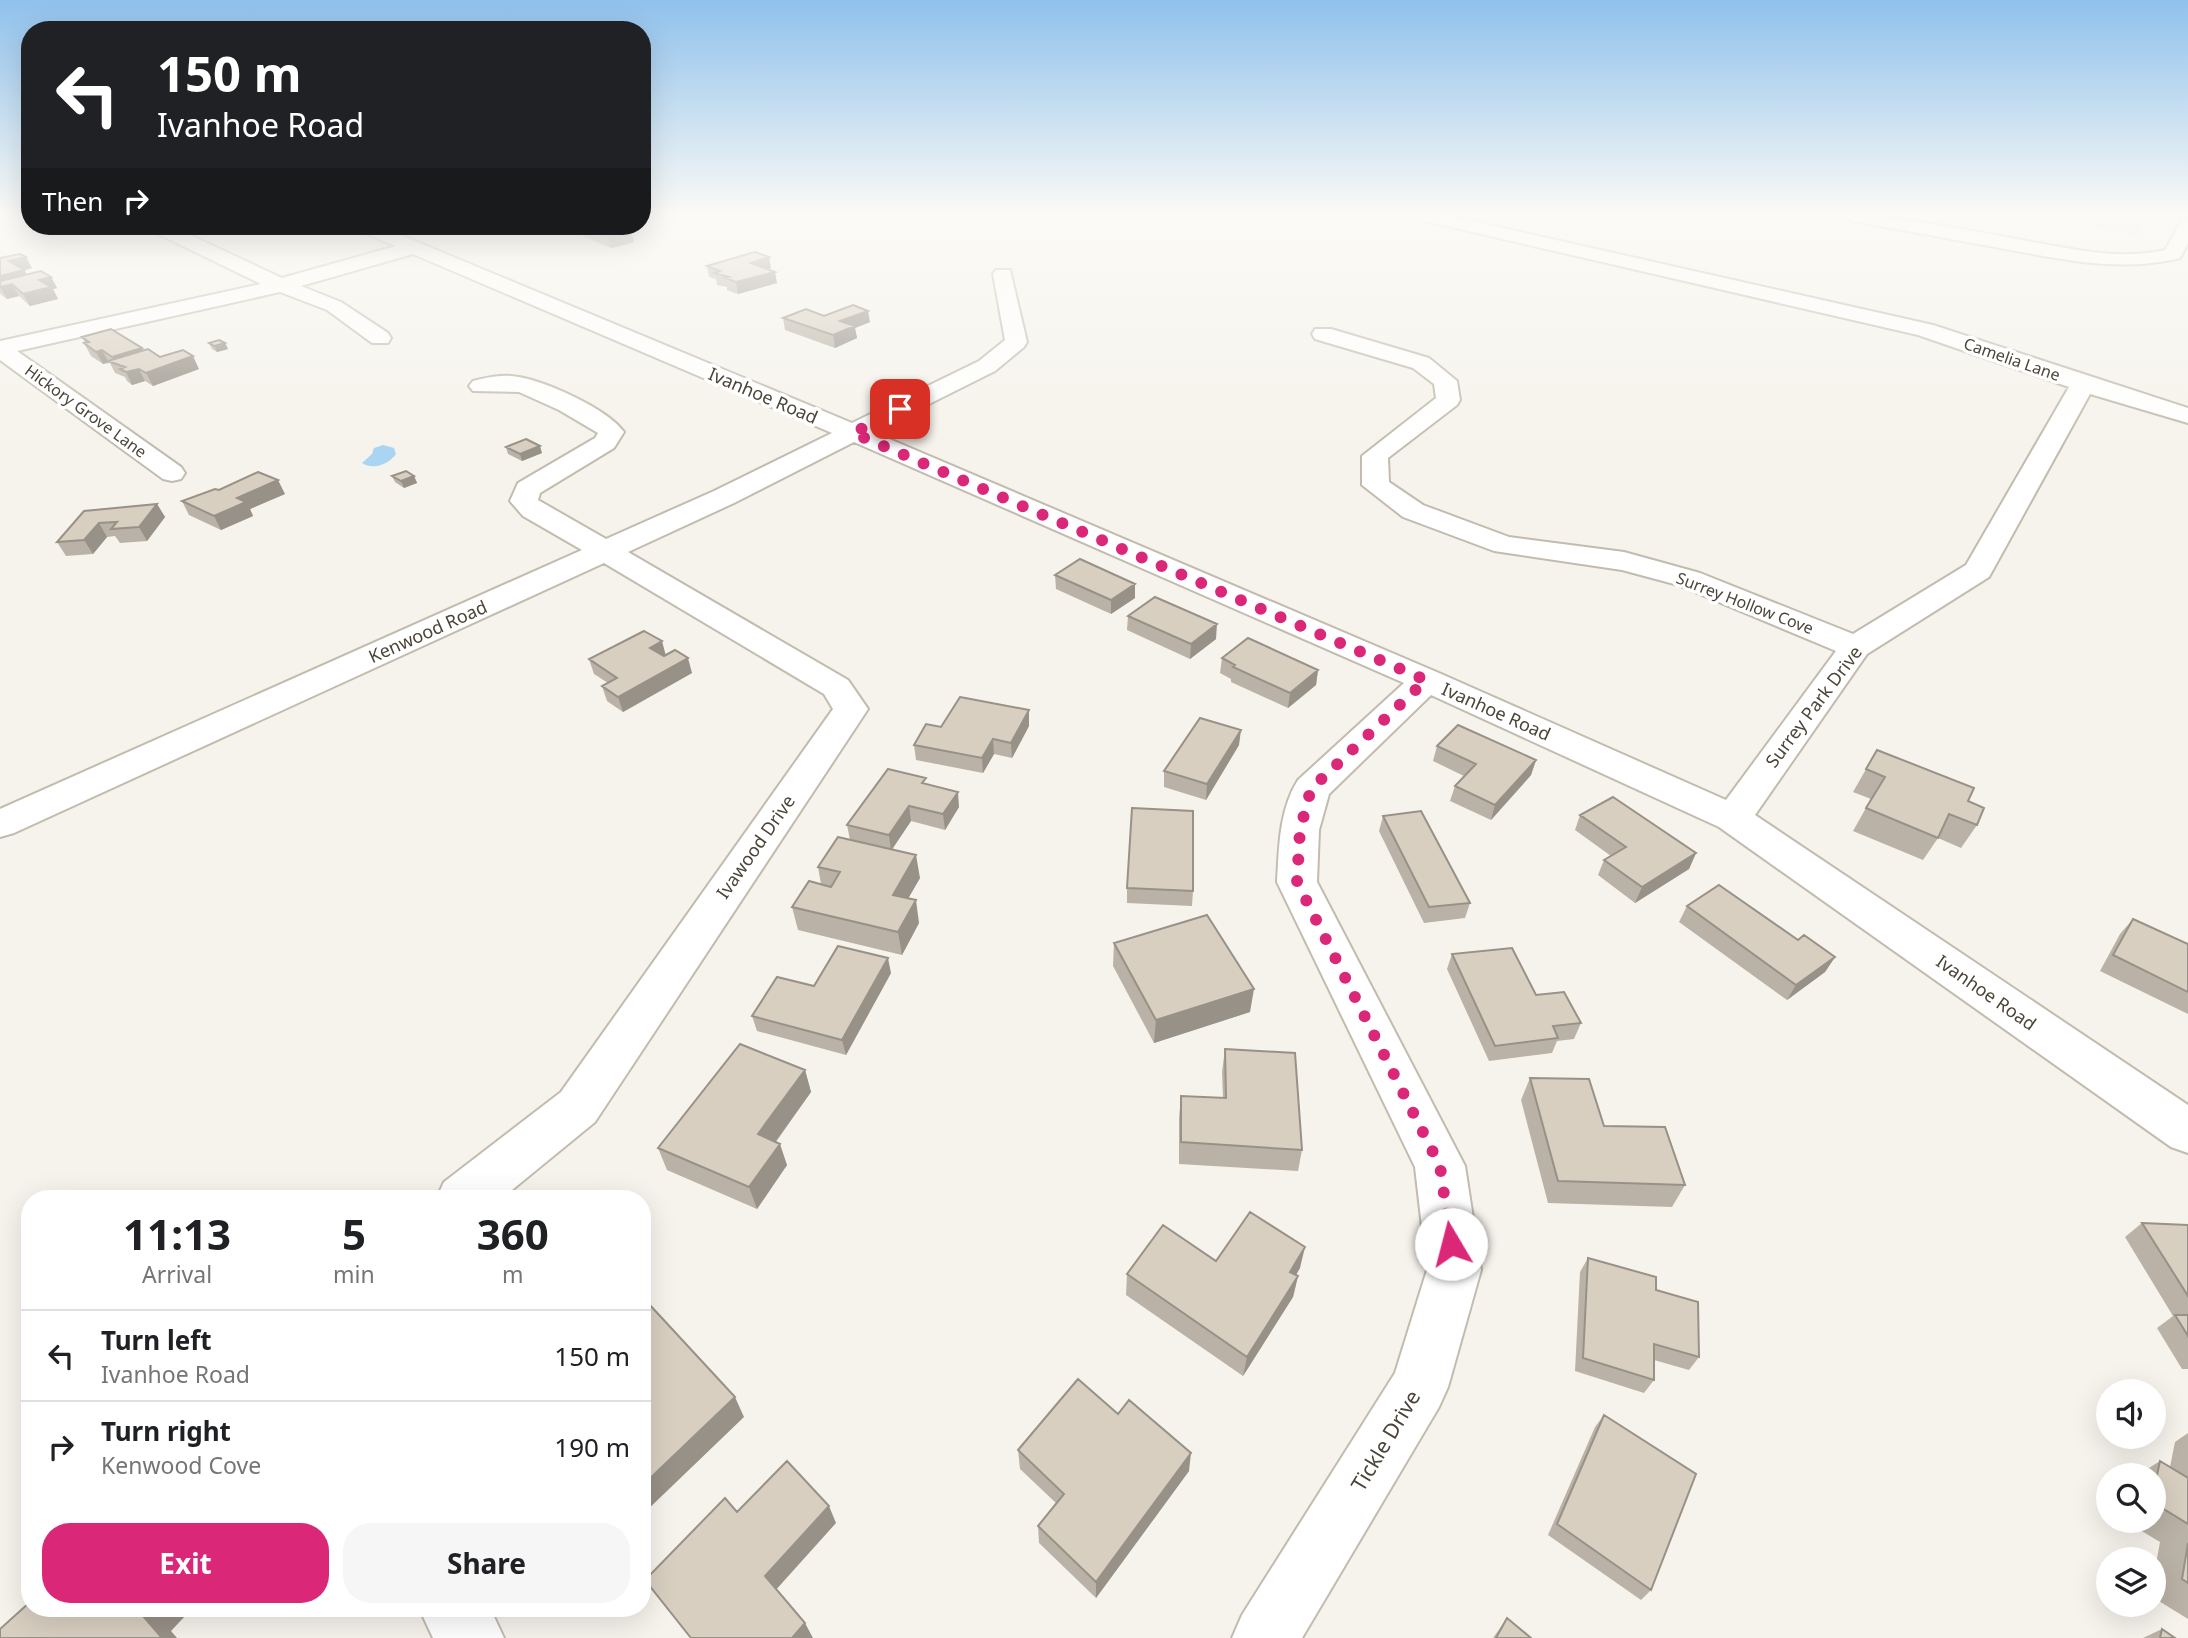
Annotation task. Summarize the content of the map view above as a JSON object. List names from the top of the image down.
{
  "streets": {
    "street": [
      "Camelia Lane",
      "Ivanhoe Road",
      "Hickory Grove Lane",
      "Surrey Hollow Cove",
      "Kenwood Road",
      "Surrey Park Drive",
      "Ivawood Drive",
      "Tickle Drive"
    ]
  },
  "crossings": [
    ["Camelia Lane", "Surrey Park Drive"],
    ["Ivanhoe Road", "Kenwood Road"],
    ["Ivanhoe Road", "Surrey Park Drive"],
    ["Ivanhoe Road", "Tickle Drive"],
    ["Surrey Hollow Cove", "Surrey Park Drive"],
    ["Kenwood Road", "Ivawood Drive"]
  ],
  "page": {
    "turn": ["150 m", "Ivanhoe Road"],
    "then": "Then",
    "eta": [
      "11:13",
      "Arrival",
      "5",
      "min",
      "360",
      "m"
    ],
    "list": [
      {
        "name": "Turn left",
        "note": "Ivanhoe Road",
        "value": "150 m"
      },
      {
        "name": "Turn right",
        "note": "Kenwood Cove",
        "value": "190 m"
      }
    ],
    "buttons": ["Exit", "Share"]
  }
}
